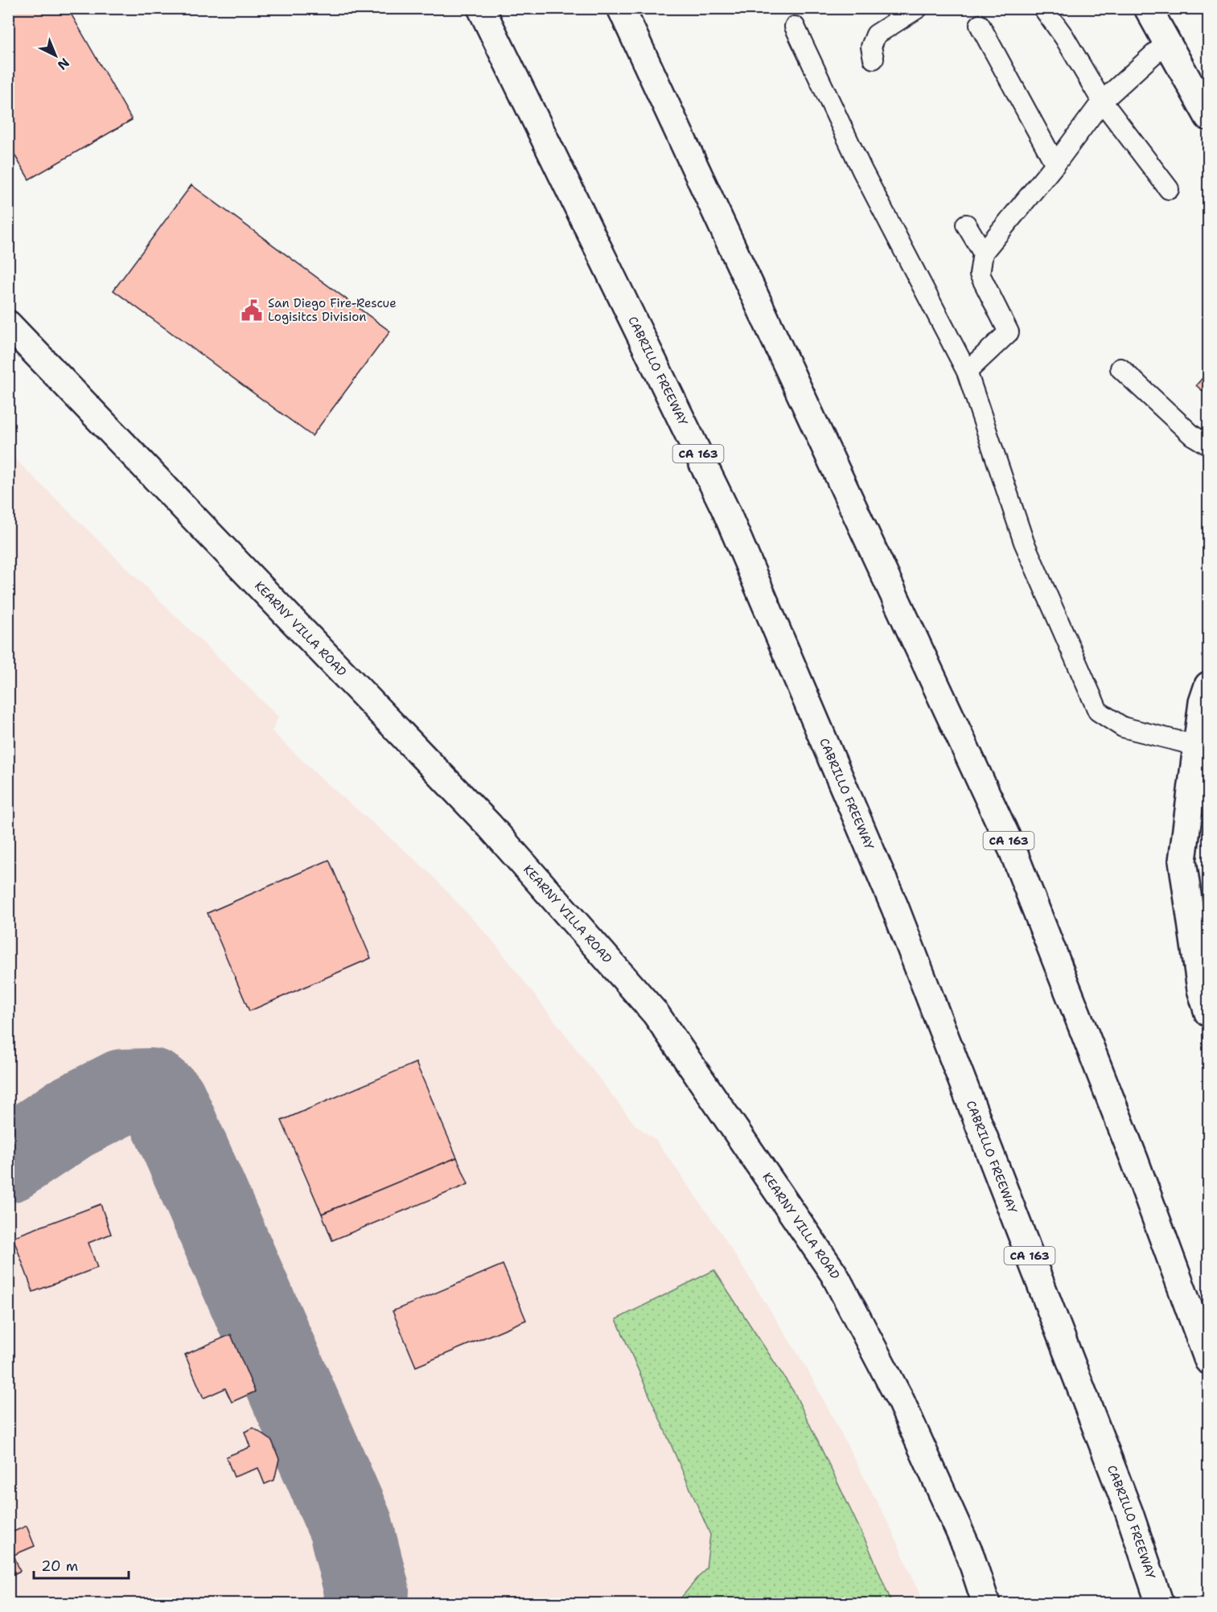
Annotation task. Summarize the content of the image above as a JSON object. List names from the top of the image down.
{
  "streets": {
    "main road": ["CABRILLO FREEWAY", "CA 163", "KEARNY VILLA ROAD"]
  },
  "places": {
    "public building": ["San Diego Fire-Rescue Logisitcs Division"]
  },
  "scale_bar": "20 m",
  "north": "bottom right"
}
